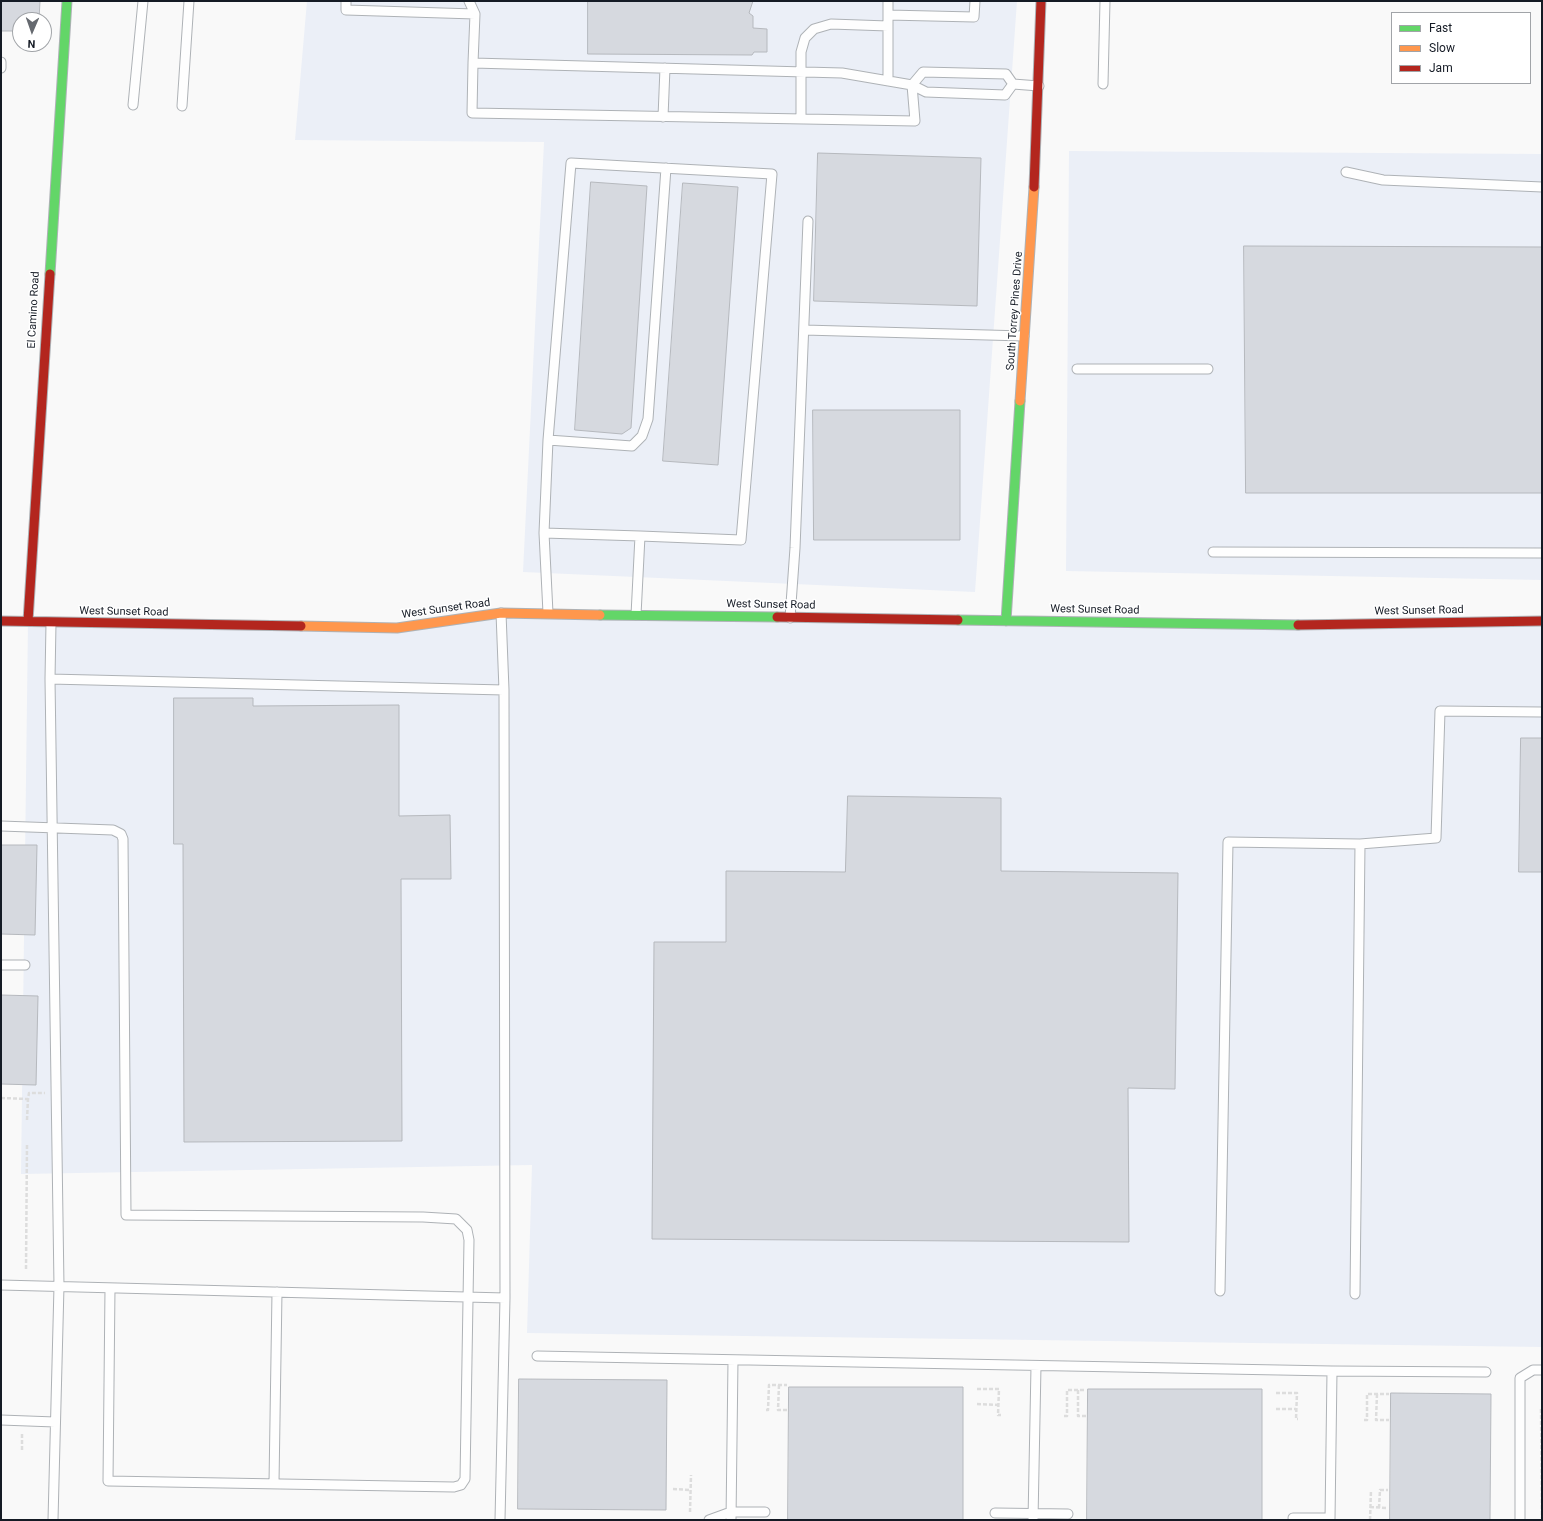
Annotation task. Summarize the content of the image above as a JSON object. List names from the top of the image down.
{
  "streets": {
    "main road": ["El Camino Road", "South Torrey Pines Drive", "West Sunset Road"]
  },
  "crossings": [
    ["El Camino Road", "West Sunset Road"],
    ["South Torrey Pines Drive", "West Sunset Road"]
  ],
  "legend": ["Fast", "Slow", "Jam"],
  "north": "bottom"
}
